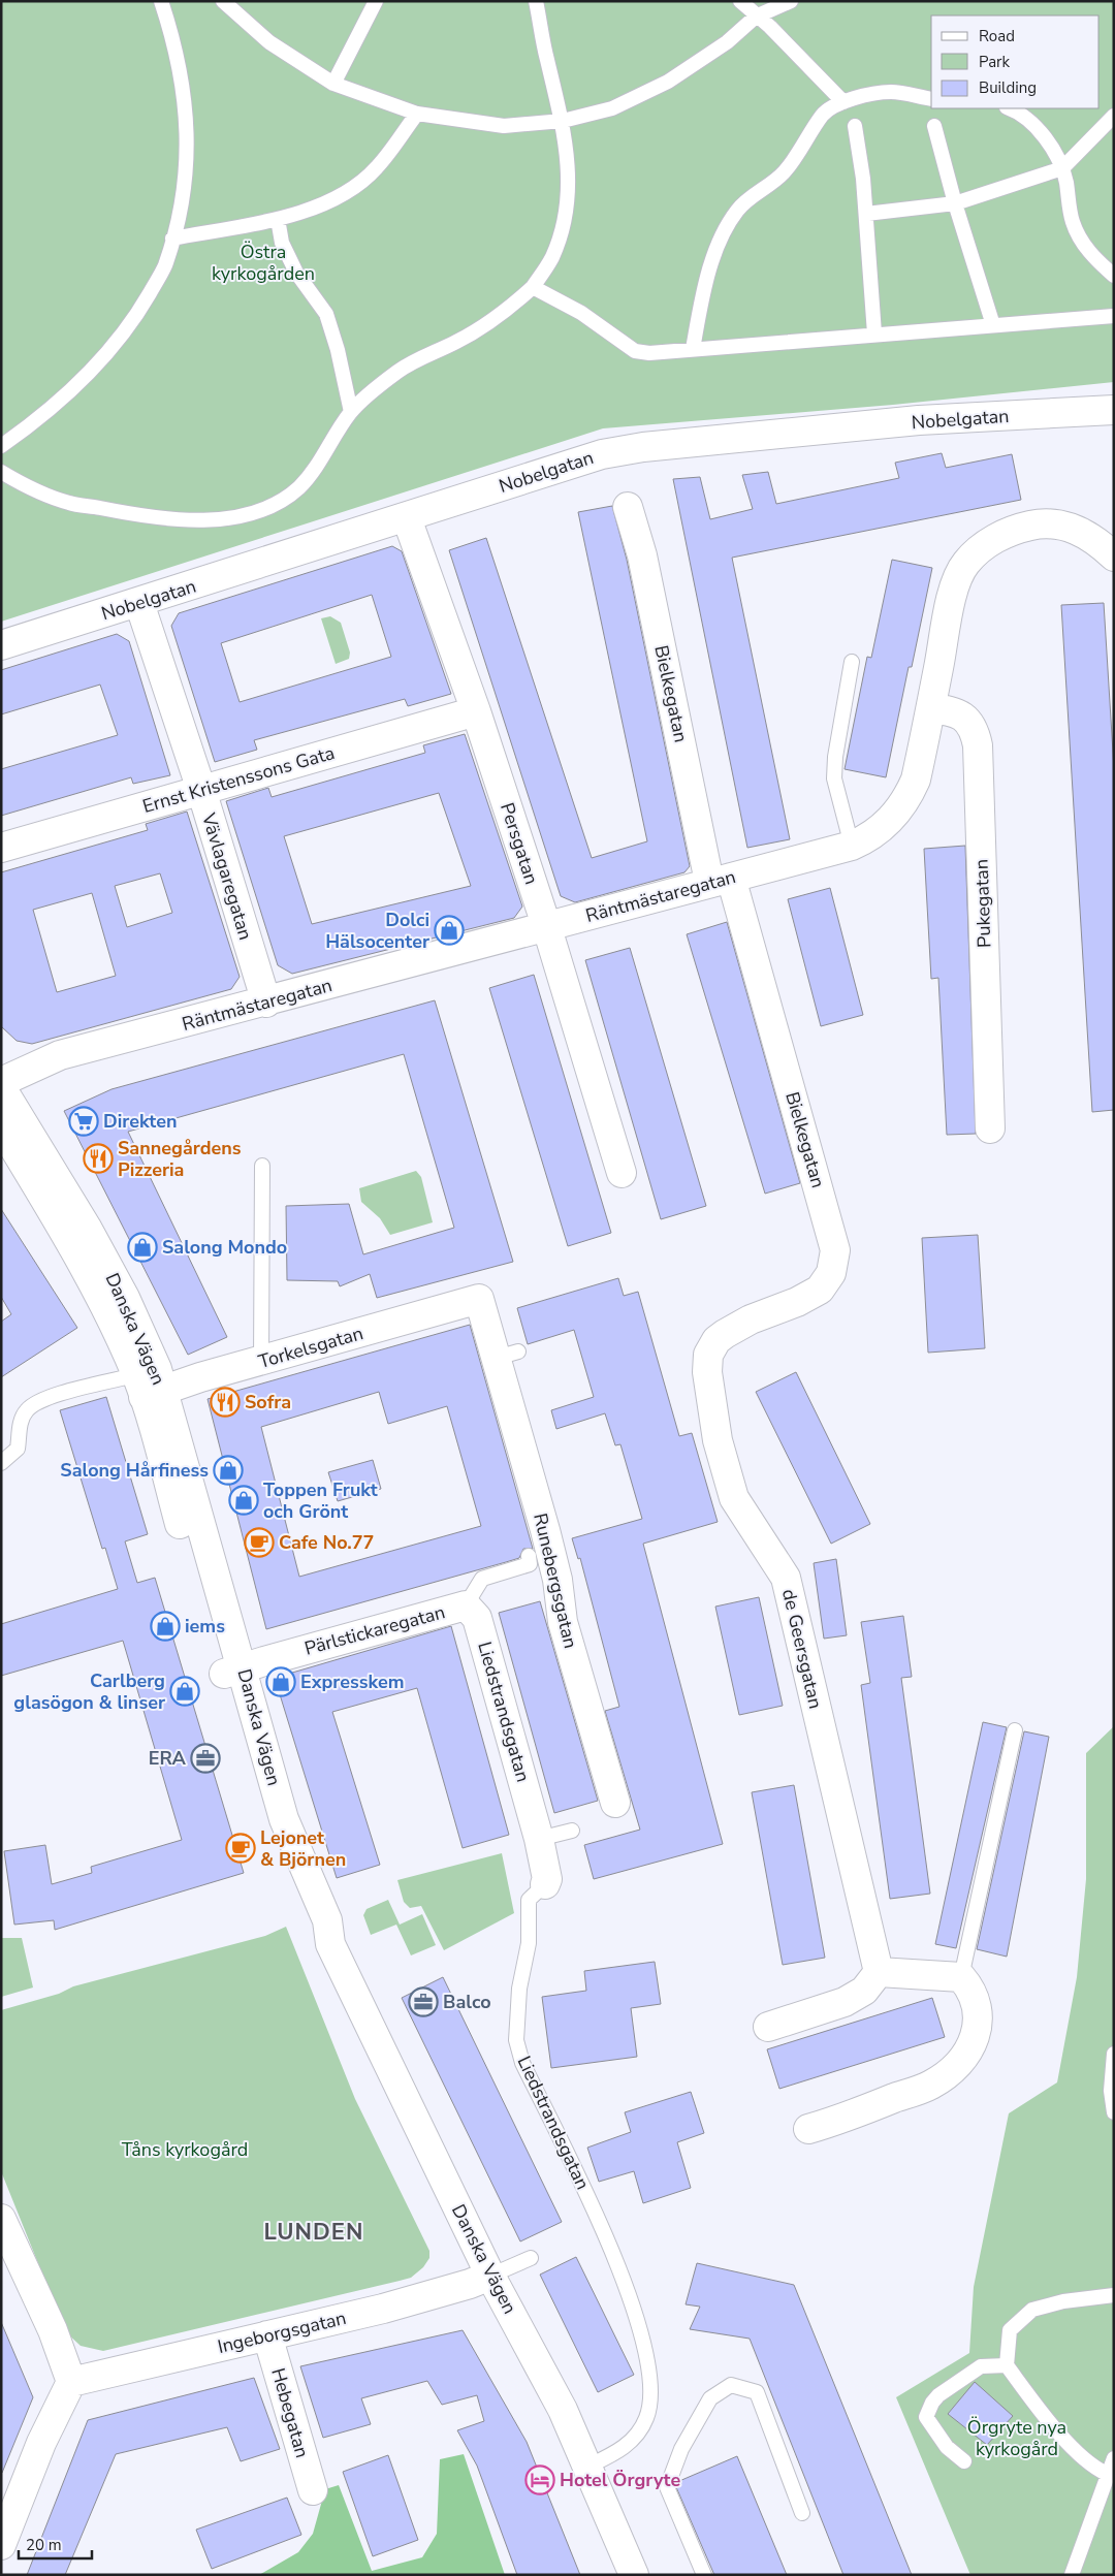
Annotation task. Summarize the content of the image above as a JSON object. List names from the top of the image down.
{
  "streets": {
    "street": [
      "Nobelgatan",
      "Bielkegatan",
      "Ernst Kristenssons Gata",
      "Persgatan",
      "Vävlagaregatan",
      "Räntmästaregatan",
      "Pukegatan",
      "Danska Vägen",
      "Torkelsgatan",
      "Runebergsgatan",
      "Pärlstickaregatan",
      "de Geersgatan",
      "Liedstrandsgatan",
      "Ingeborgsgatan",
      "Hebegatan"
    ]
  },
  "crossings": [
    ["Nobelgatan", "Persgatan"],
    ["Nobelgatan", "Vävlagaregatan"],
    ["Bielkegatan", "Räntmästaregatan"],
    ["Bielkegatan", "de Geersgatan"],
    ["Ernst Kristenssons Gata", "Persgatan"],
    ["Ernst Kristenssons Gata", "Vävlagaregatan"],
    ["Persgatan", "Räntmästaregatan"],
    ["Vävlagaregatan", "Räntmästaregatan"],
    ["Räntmästaregatan", "Pukegatan"],
    ["Danska Vägen", "Torkelsgatan"],
    ["Danska Vägen", "Pärlstickaregatan"],
    ["Danska Vägen", "Liedstrandsgatan"],
    ["Danska Vägen", "Ingeborgsgatan"],
    ["Torkelsgatan", "Runebergsgatan"],
    ["Pärlstickaregatan", "Liedstrandsgatan"],
    ["Ingeborgsgatan", "Hebegatan"]
  ],
  "districts": ["LUNDEN"],
  "parks": ["Östra kyrkogården", "Tåns kyrkogård", "Örgryte nya kyrkogård"],
  "places": {
    "shop": [
      "Dolci Hälsocenter",
      "Salong Mondo",
      "Salong Hårfiness",
      "Toppen Frukt och Grönt",
      "iems",
      "Expresskem",
      "Carlberg glasögon & linser"
    ],
    "supermarket": ["Direkten"],
    "restaurant": ["Sannegårdens Pizzeria", "Sofra"],
    "cafe": ["Cafe No.77", "Lejonet & Björnen"],
    "office": ["ERA", "Balco"],
    "hotel": ["Hotel Örgryte"]
  },
  "legend": ["Road", "Park", "Building"],
  "scale_bar": "20 m"
}
